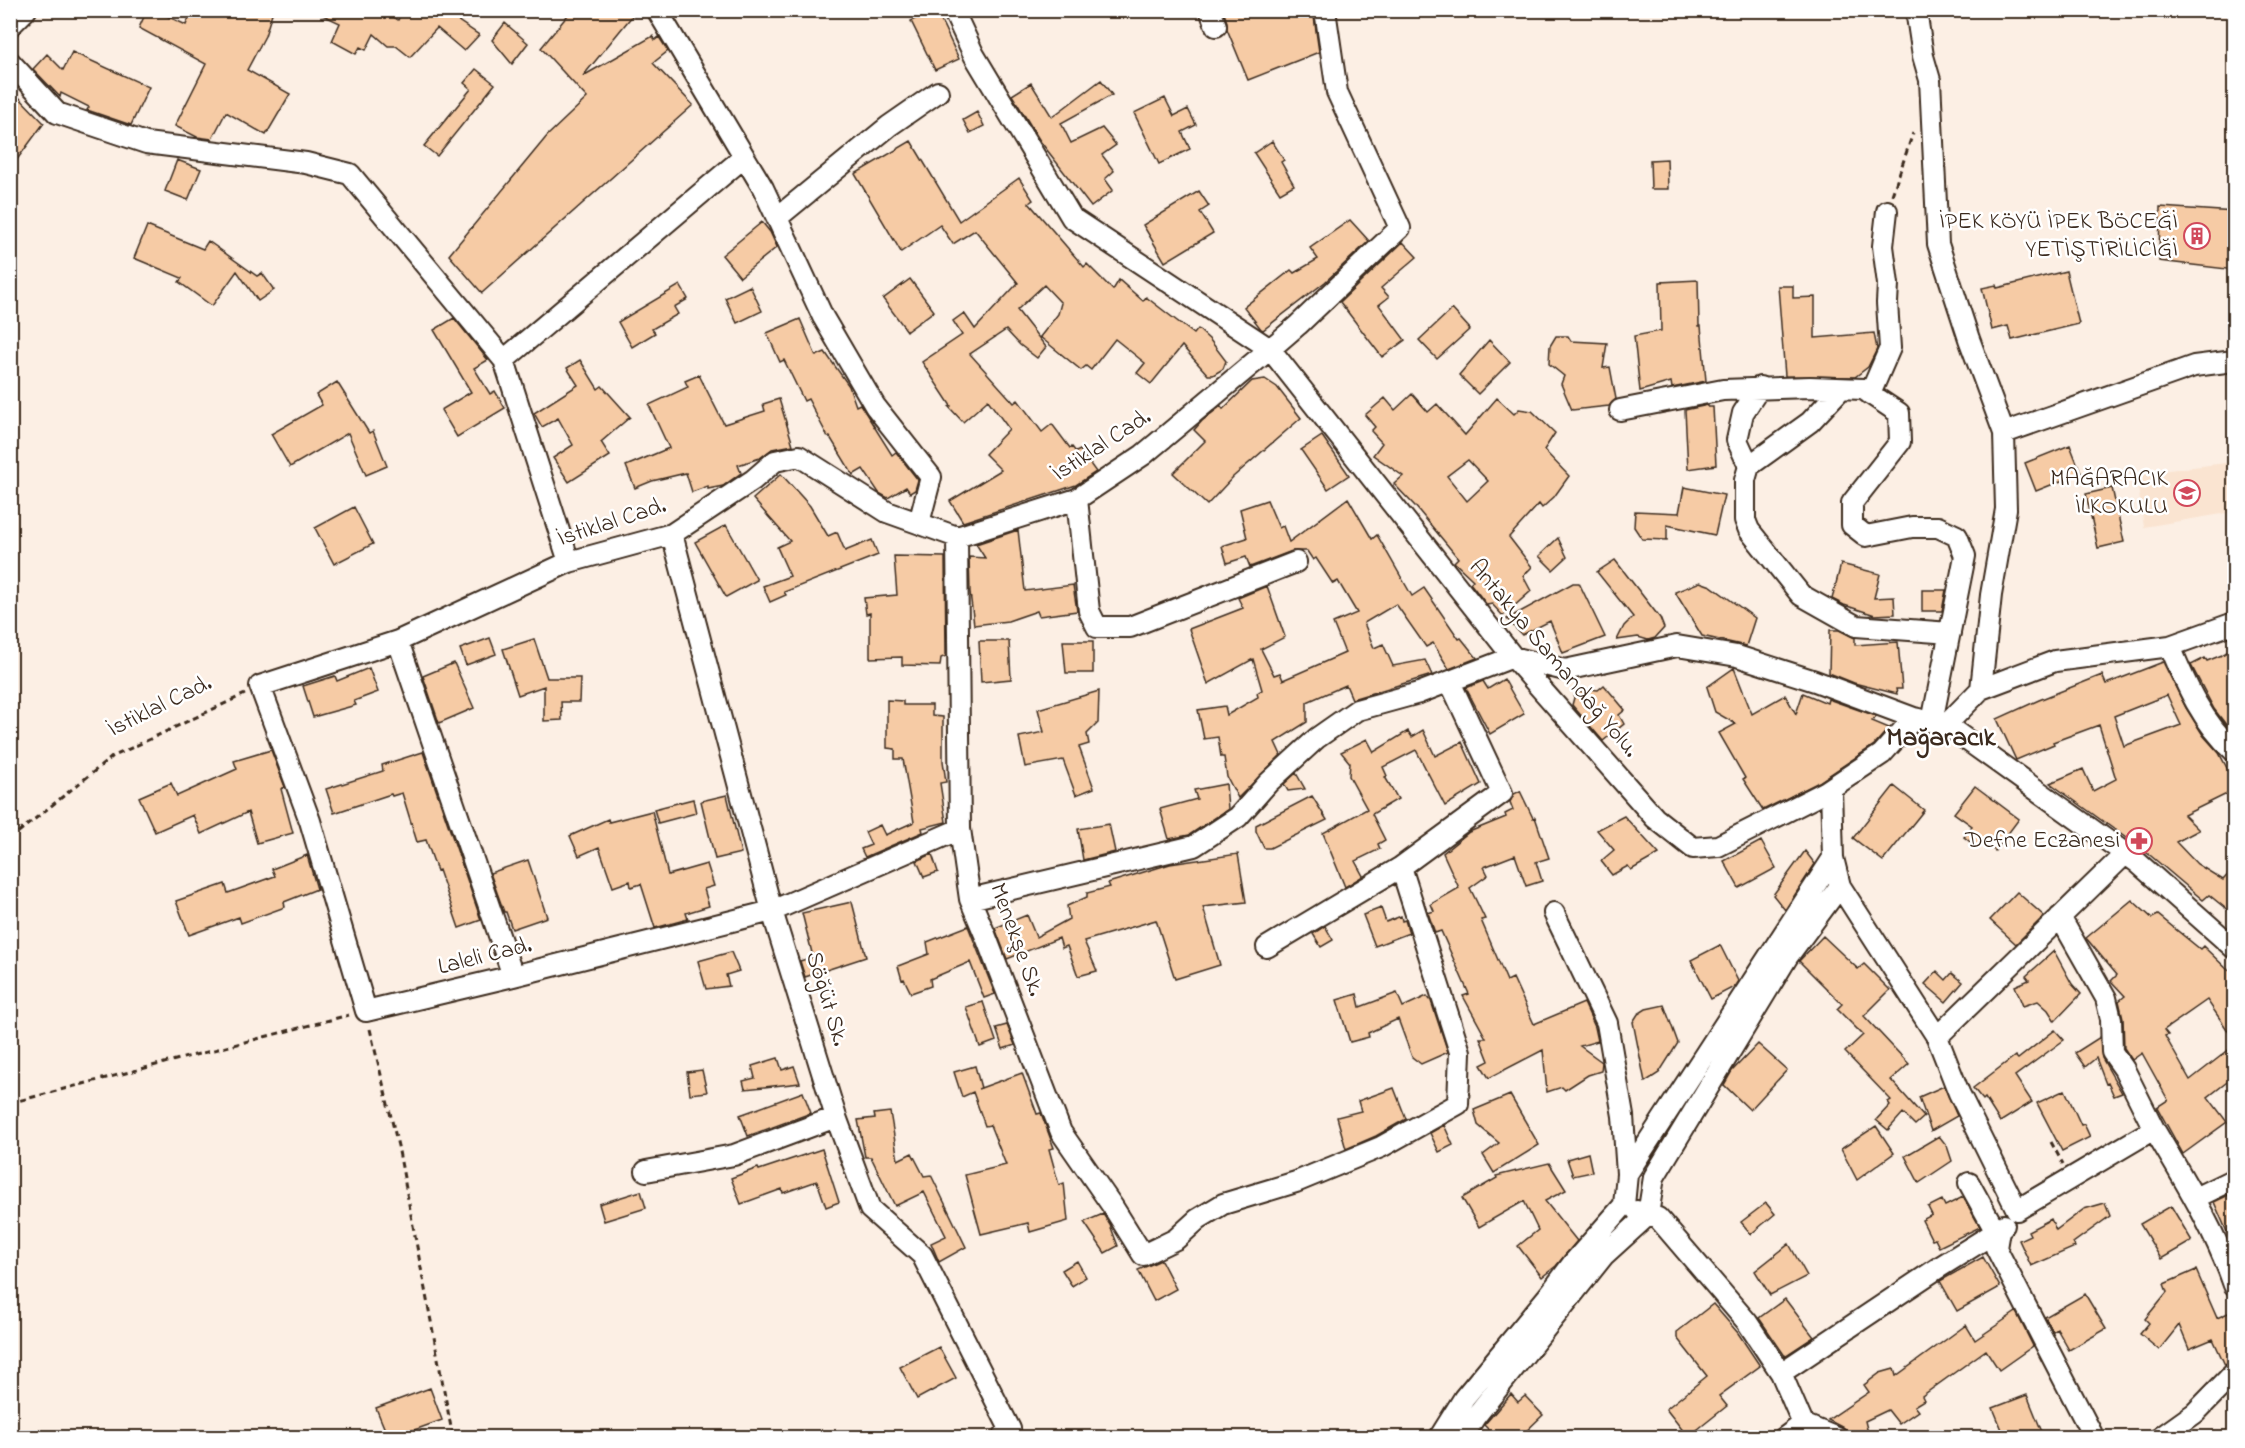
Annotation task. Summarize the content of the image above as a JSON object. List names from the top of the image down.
{
  "streets": {
    "street": [
      "İstiklal Cad.",
      "Antakya Samandağ Yolu.",
      "Menekşe Sk.",
      "Laleli Cad.",
      "Söğüt Sk."
    ]
  },
  "crossings": [
    ["İstiklal Cad.", "Antakya Samandağ Yolu."],
    ["İstiklal Cad.", "Menekşe Sk."],
    ["İstiklal Cad.", "Söğüt Sk."],
    ["Menekşe Sk.", "Laleli Cad."],
    ["Laleli Cad.", "Söğüt Sk."]
  ],
  "districts": ["Mağaracık"],
  "places": {
    "building": ["İPEK KÖYÜ İPEK BÖCEĞİ YETİŞTİRİLİCİĞİ"],
    "school or university": ["MAĞARACIK İLKOKULU"],
    "pharmacy": ["Defne Eczanesi"]
  }
}
